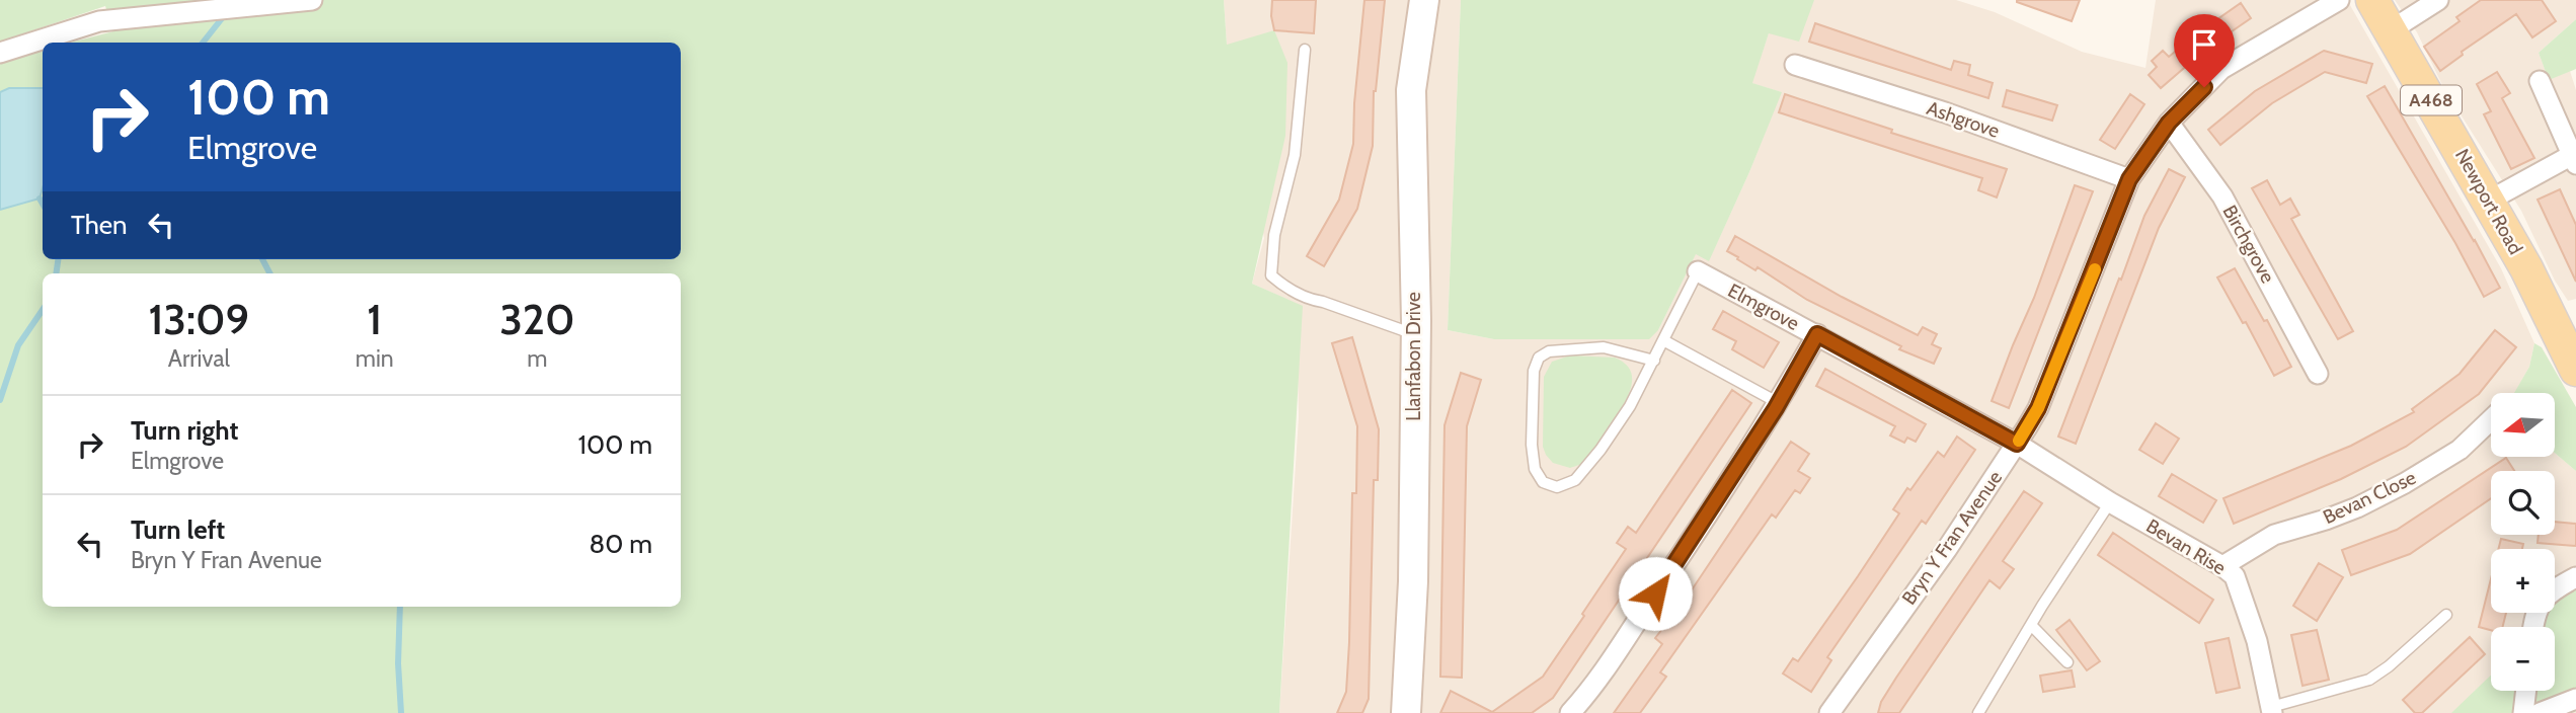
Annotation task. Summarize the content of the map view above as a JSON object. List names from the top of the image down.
{
  "streets": {
    "main road": ["A468", "Newport Road"],
    "street": [
      "Ashgrove",
      "Birchgrove",
      "Elmgrove",
      "Llanfabon Drive",
      "Bevan Close",
      "Bryn Y Fran Avenue",
      "Bevan Rise"
    ]
  },
  "crossings": [
    ["Ashgrove", "Bryn Y Fran Avenue"],
    ["Birchgrove", "Bryn Y Fran Avenue"],
    ["Elmgrove", "Bryn Y Fran Avenue"],
    ["Elmgrove", "Bevan Rise"],
    ["Bevan Close", "Bevan Rise"],
    ["Bryn Y Fran Avenue", "Bevan Rise"]
  ],
  "north": "left",
  "page": {
    "turn": ["100 m", "Elmgrove"],
    "then": "Then",
    "eta": [
      "13:09",
      "Arrival",
      "1",
      "min",
      "320",
      "m"
    ],
    "map_buttons": ["+", "−"],
    "list": [
      {
        "name": "Turn right",
        "note": "Elmgrove",
        "value": "100 m"
      },
      {
        "name": "Turn left",
        "note": "Bryn Y Fran Avenue",
        "value": "80 m"
      }
    ]
  }
}
